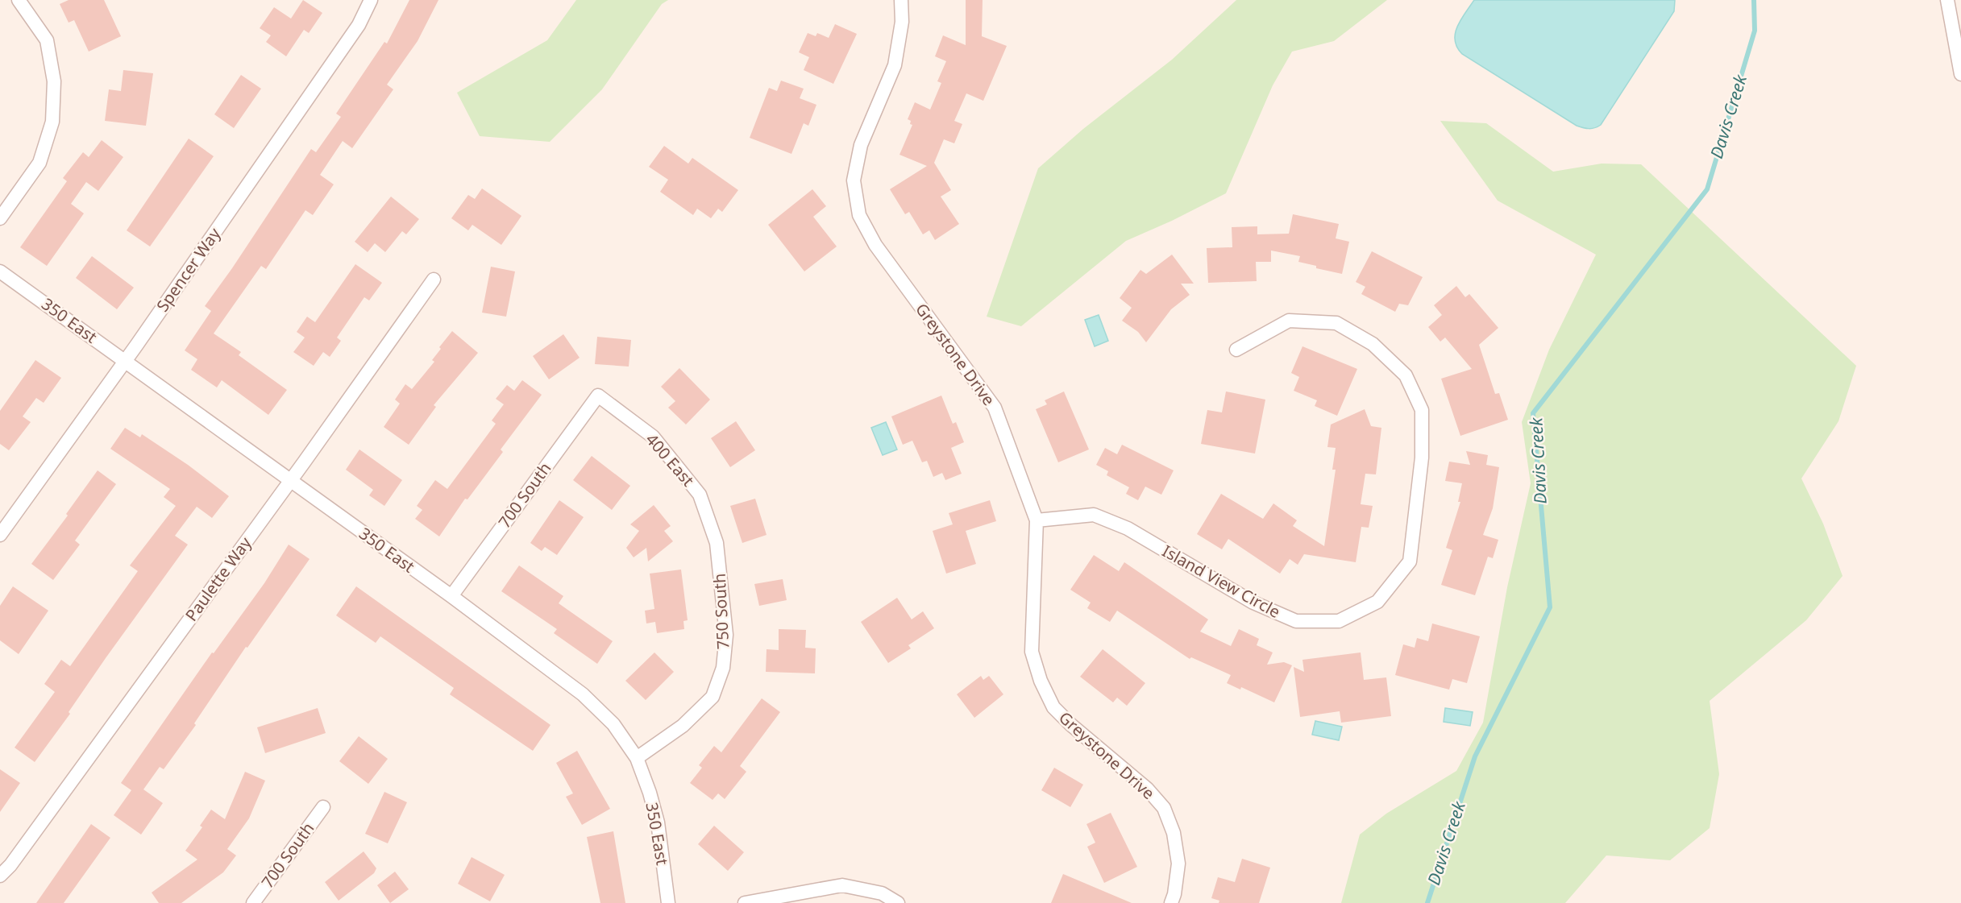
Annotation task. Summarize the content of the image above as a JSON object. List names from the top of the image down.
{
  "streets": {
    "street": [
      "Spencer Way",
      "350 East",
      "Greystone Drive",
      "400 East",
      "700 South",
      "Paulette Way",
      "Island View Circle",
      "750 South"
    ]
  },
  "crossings": [
    ["Spencer Way", "350 East"],
    ["350 East", "700 South"],
    ["350 East", "Paulette Way"],
    ["350 East", "750 South"],
    ["Greystone Drive", "Island View Circle"],
    ["400 East", "700 South"],
    ["400 East", "750 South"]
  ],
  "water": ["Davis Creek"]
}
